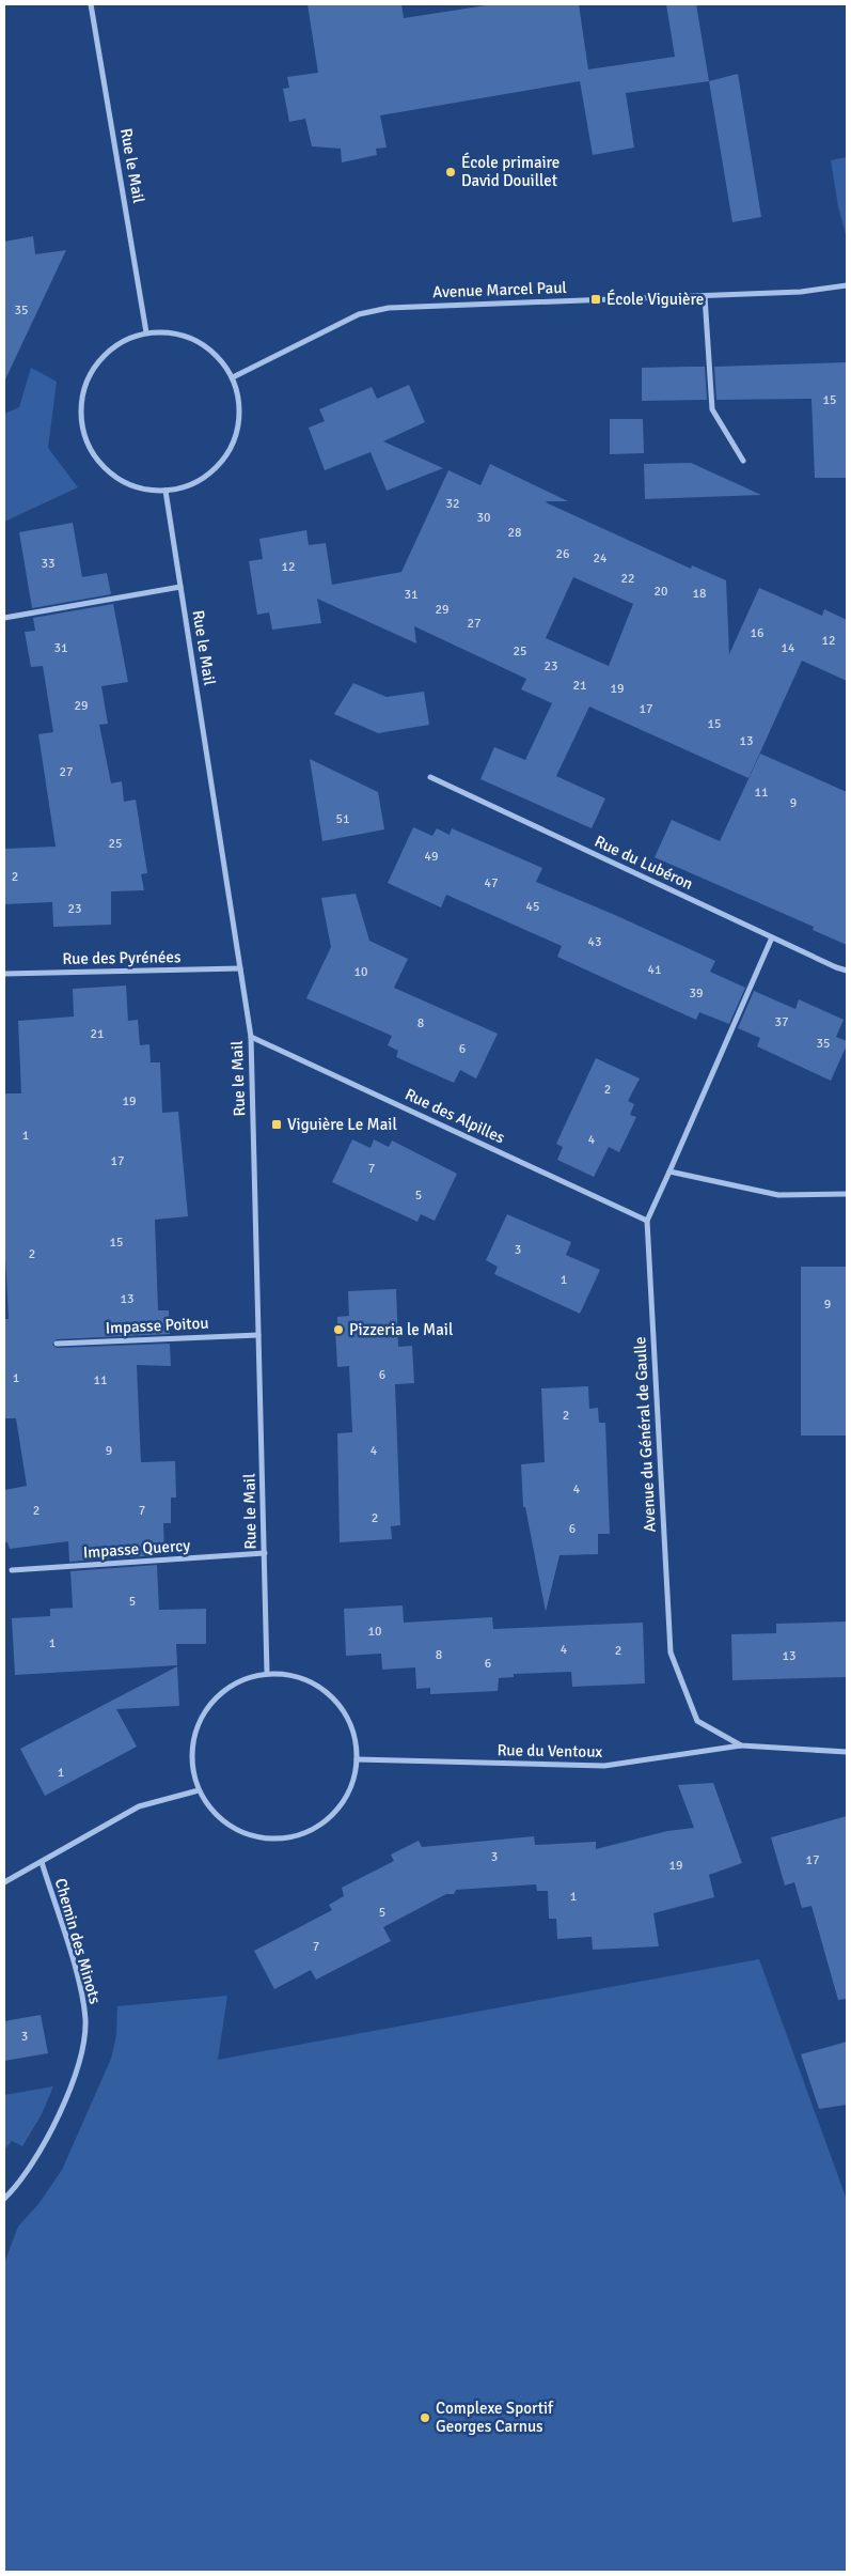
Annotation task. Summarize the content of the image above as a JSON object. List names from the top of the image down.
{
  "streets": {
    "street": [
      "Rue le Mail",
      "Avenue Marcel Paul",
      "Rue du Lubéron",
      "Rue des Pyrénées",
      "Rue des Alpilles",
      "Impasse Poitou",
      "Avenue du Général de Gaulle",
      "Impasse Quercy",
      "Rue du Ventoux",
      "Chemin des Minots"
    ]
  },
  "crossings": [
    ["Rue le Mail", "Avenue Marcel Paul"],
    ["Rue le Mail", "Rue des Pyrénées"],
    ["Rue le Mail", "Rue des Alpilles"],
    ["Rue le Mail", "Impasse Poitou"],
    ["Rue le Mail", "Impasse Quercy"],
    ["Rue le Mail", "Rue du Ventoux"],
    ["Rue des Alpilles", "Avenue du Général de Gaulle"],
    ["Avenue du Général de Gaulle", "Rue du Ventoux"]
  ],
  "places": {
    "other": ["École primaire David Douillet", "Pizzeria le Mail", "Complexe Sportif Georges Carnus"],
    "transit": ["École Viguière", "Viguière Le Mail"]
  },
  "house_numbers": [
    "35",
    "15",
    "32",
    "30",
    "28",
    "26",
    "24",
    "33",
    "12",
    "22",
    "20",
    "18",
    "31",
    "29",
    "27",
    "16",
    "12",
    "31",
    "14",
    "25",
    "23",
    "21",
    "19",
    "29",
    "17",
    "15",
    "13",
    "27",
    "11",
    "9",
    "51",
    "25",
    "49",
    "2",
    "47",
    "45",
    "23",
    "43",
    "41",
    "10",
    "39",
    "37",
    "8",
    "21",
    "35",
    "6",
    "2",
    "19",
    "1",
    "4",
    "17",
    "7",
    "5",
    "15",
    "3",
    "2",
    "1",
    "13",
    "9",
    "6",
    "1",
    "11",
    "2",
    "9",
    "4",
    "4",
    "2",
    "7",
    "2",
    "6",
    "5",
    "10",
    "1",
    "4",
    "2",
    "8",
    "13",
    "6",
    "1",
    "3",
    "17",
    "19",
    "1",
    "5",
    "7",
    "3"
  ]
}
